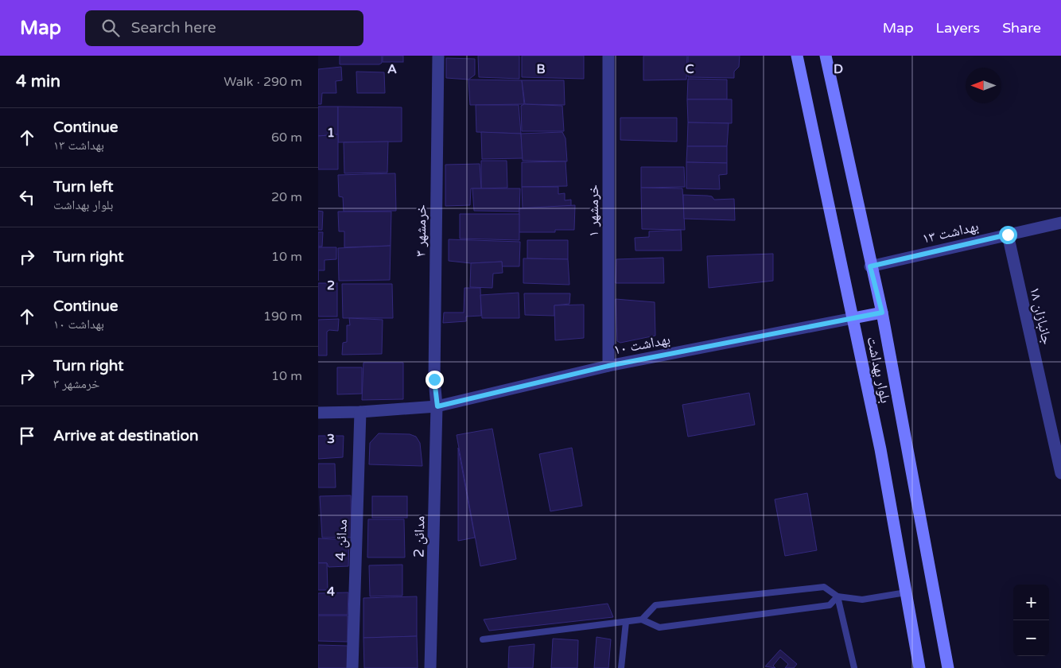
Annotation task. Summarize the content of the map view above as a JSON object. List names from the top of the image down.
{
  "streets": {
    "main road": ["بلوار بهداشت"],
    "street": [
      "خرمشهر ۱",
      "خرمشهر ۳",
      "بهداشت ۱۳",
      "جانبازان ۱۸",
      "بهداشت ۱۰",
      "مدائن 2",
      "مدائن 4"
    ]
  },
  "crossings": [
    ["خرمشهر ۱", "بهداشت ۱۰"],
    ["خرمشهر ۳", "بهداشت ۱۰"],
    ["خرمشهر ۳", "مدائن 2"],
    ["بهداشت ۱۳", "جانبازان ۱۸"],
    ["بهداشت ۱۳", "بلوار بهداشت"],
    ["بهداشت ۱۰", "بلوار بهداشت"],
    ["بهداشت ۱۰", "مدائن 2"],
    ["بهداشت ۱۰", "مدائن 4"]
  ],
  "north": "left",
  "page": {
    "header": "Map",
    "search": "Search here",
    "nav": ["Map", "Layers", "Share"],
    "heading": ["4 min", "Walk · 290 m"],
    "list": [
      ["Continue", "بهداشت ۱۳", "60 m"],
      ["Turn left", "بلوار بهداشت", "20 m"],
      ["Turn right", "10 m"],
      ["Continue", "بهداشت ۱۰", "190 m"],
      ["Turn right", "خرمشهر ۳", "10 m"],
      "Arrive at destination"
    ],
    "map_buttons": ["+", "−"]
  },
  "grid": {
    "columns": [
      "A",
      "B",
      "C",
      "D"
    ],
    "rows": [
      "1",
      "2",
      "3",
      "4"
    ]
  }
}
